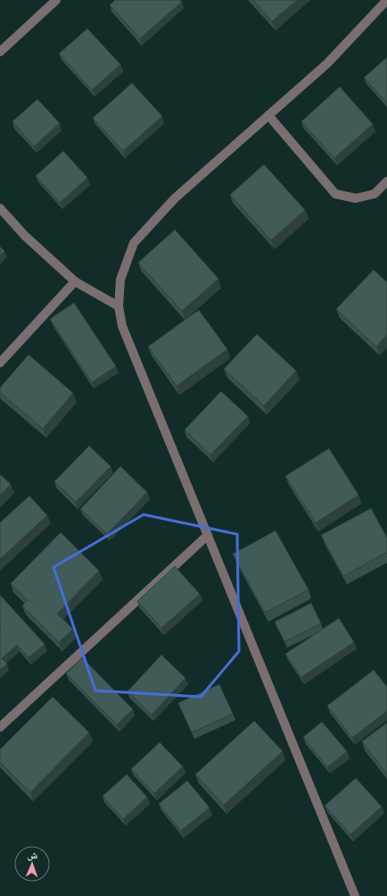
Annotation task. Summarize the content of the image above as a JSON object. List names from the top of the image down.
{
  "north": "top"
}
